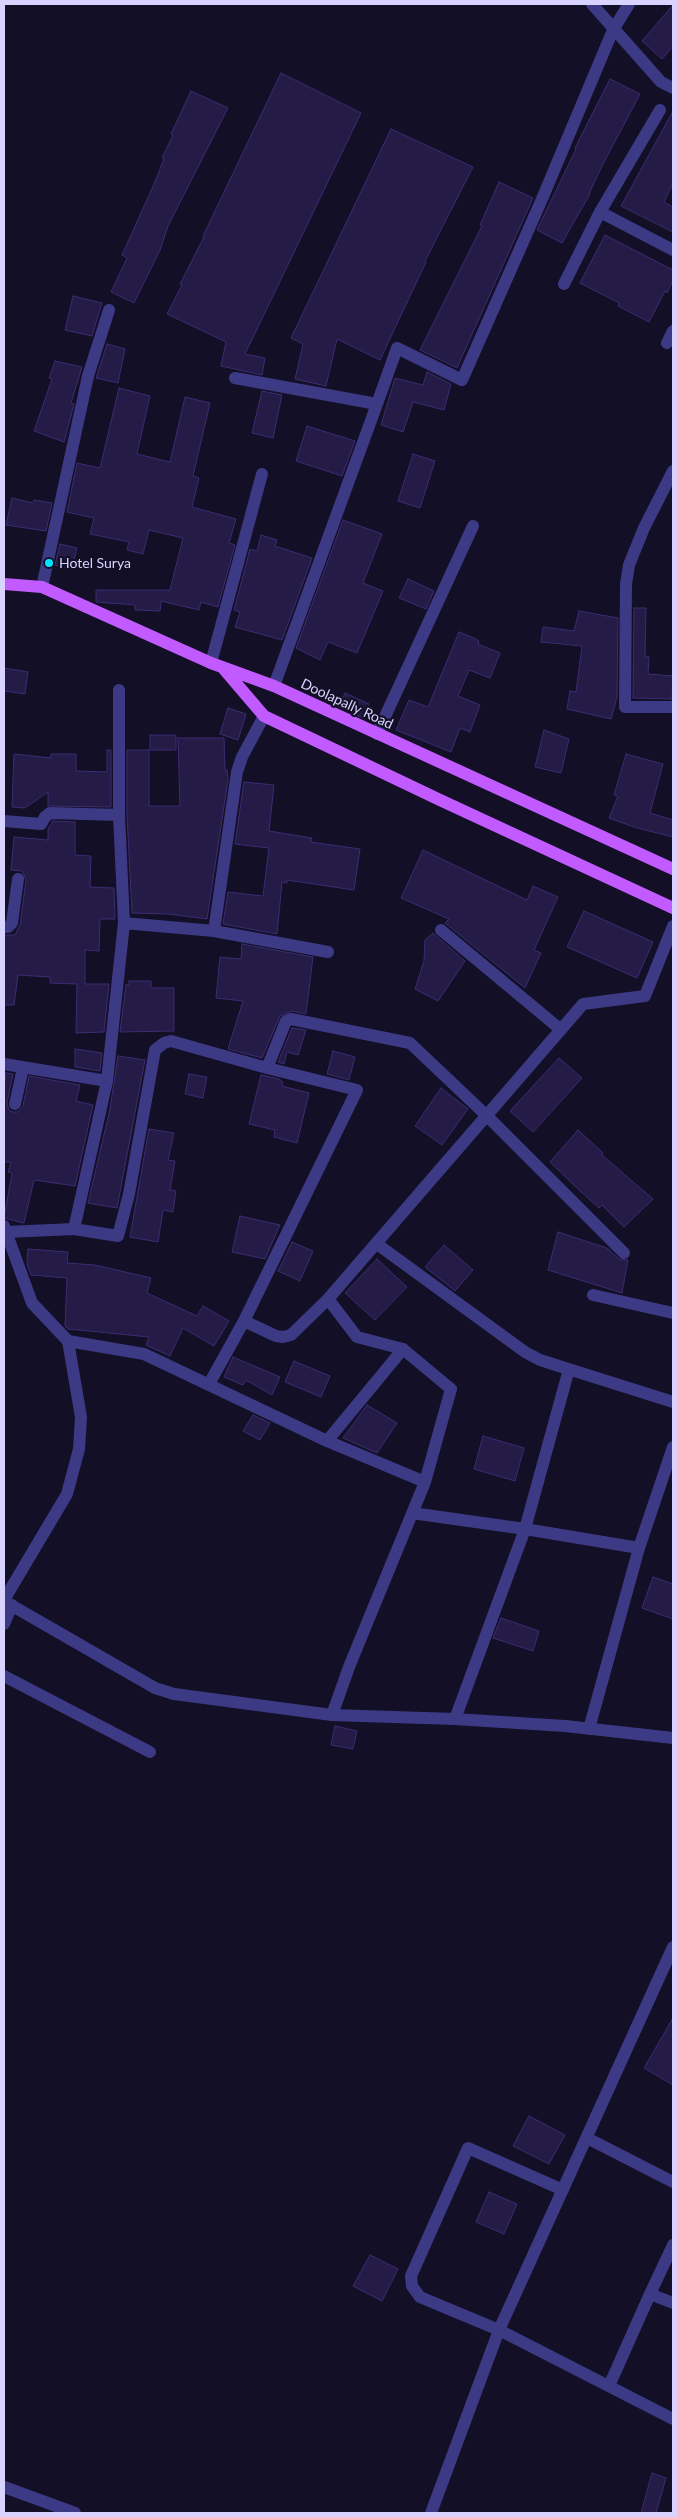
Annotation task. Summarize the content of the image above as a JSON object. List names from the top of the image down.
{
  "streets": {
    "main road": ["Doolapally Road"]
  },
  "places": ["Hotel Surya"]
}
